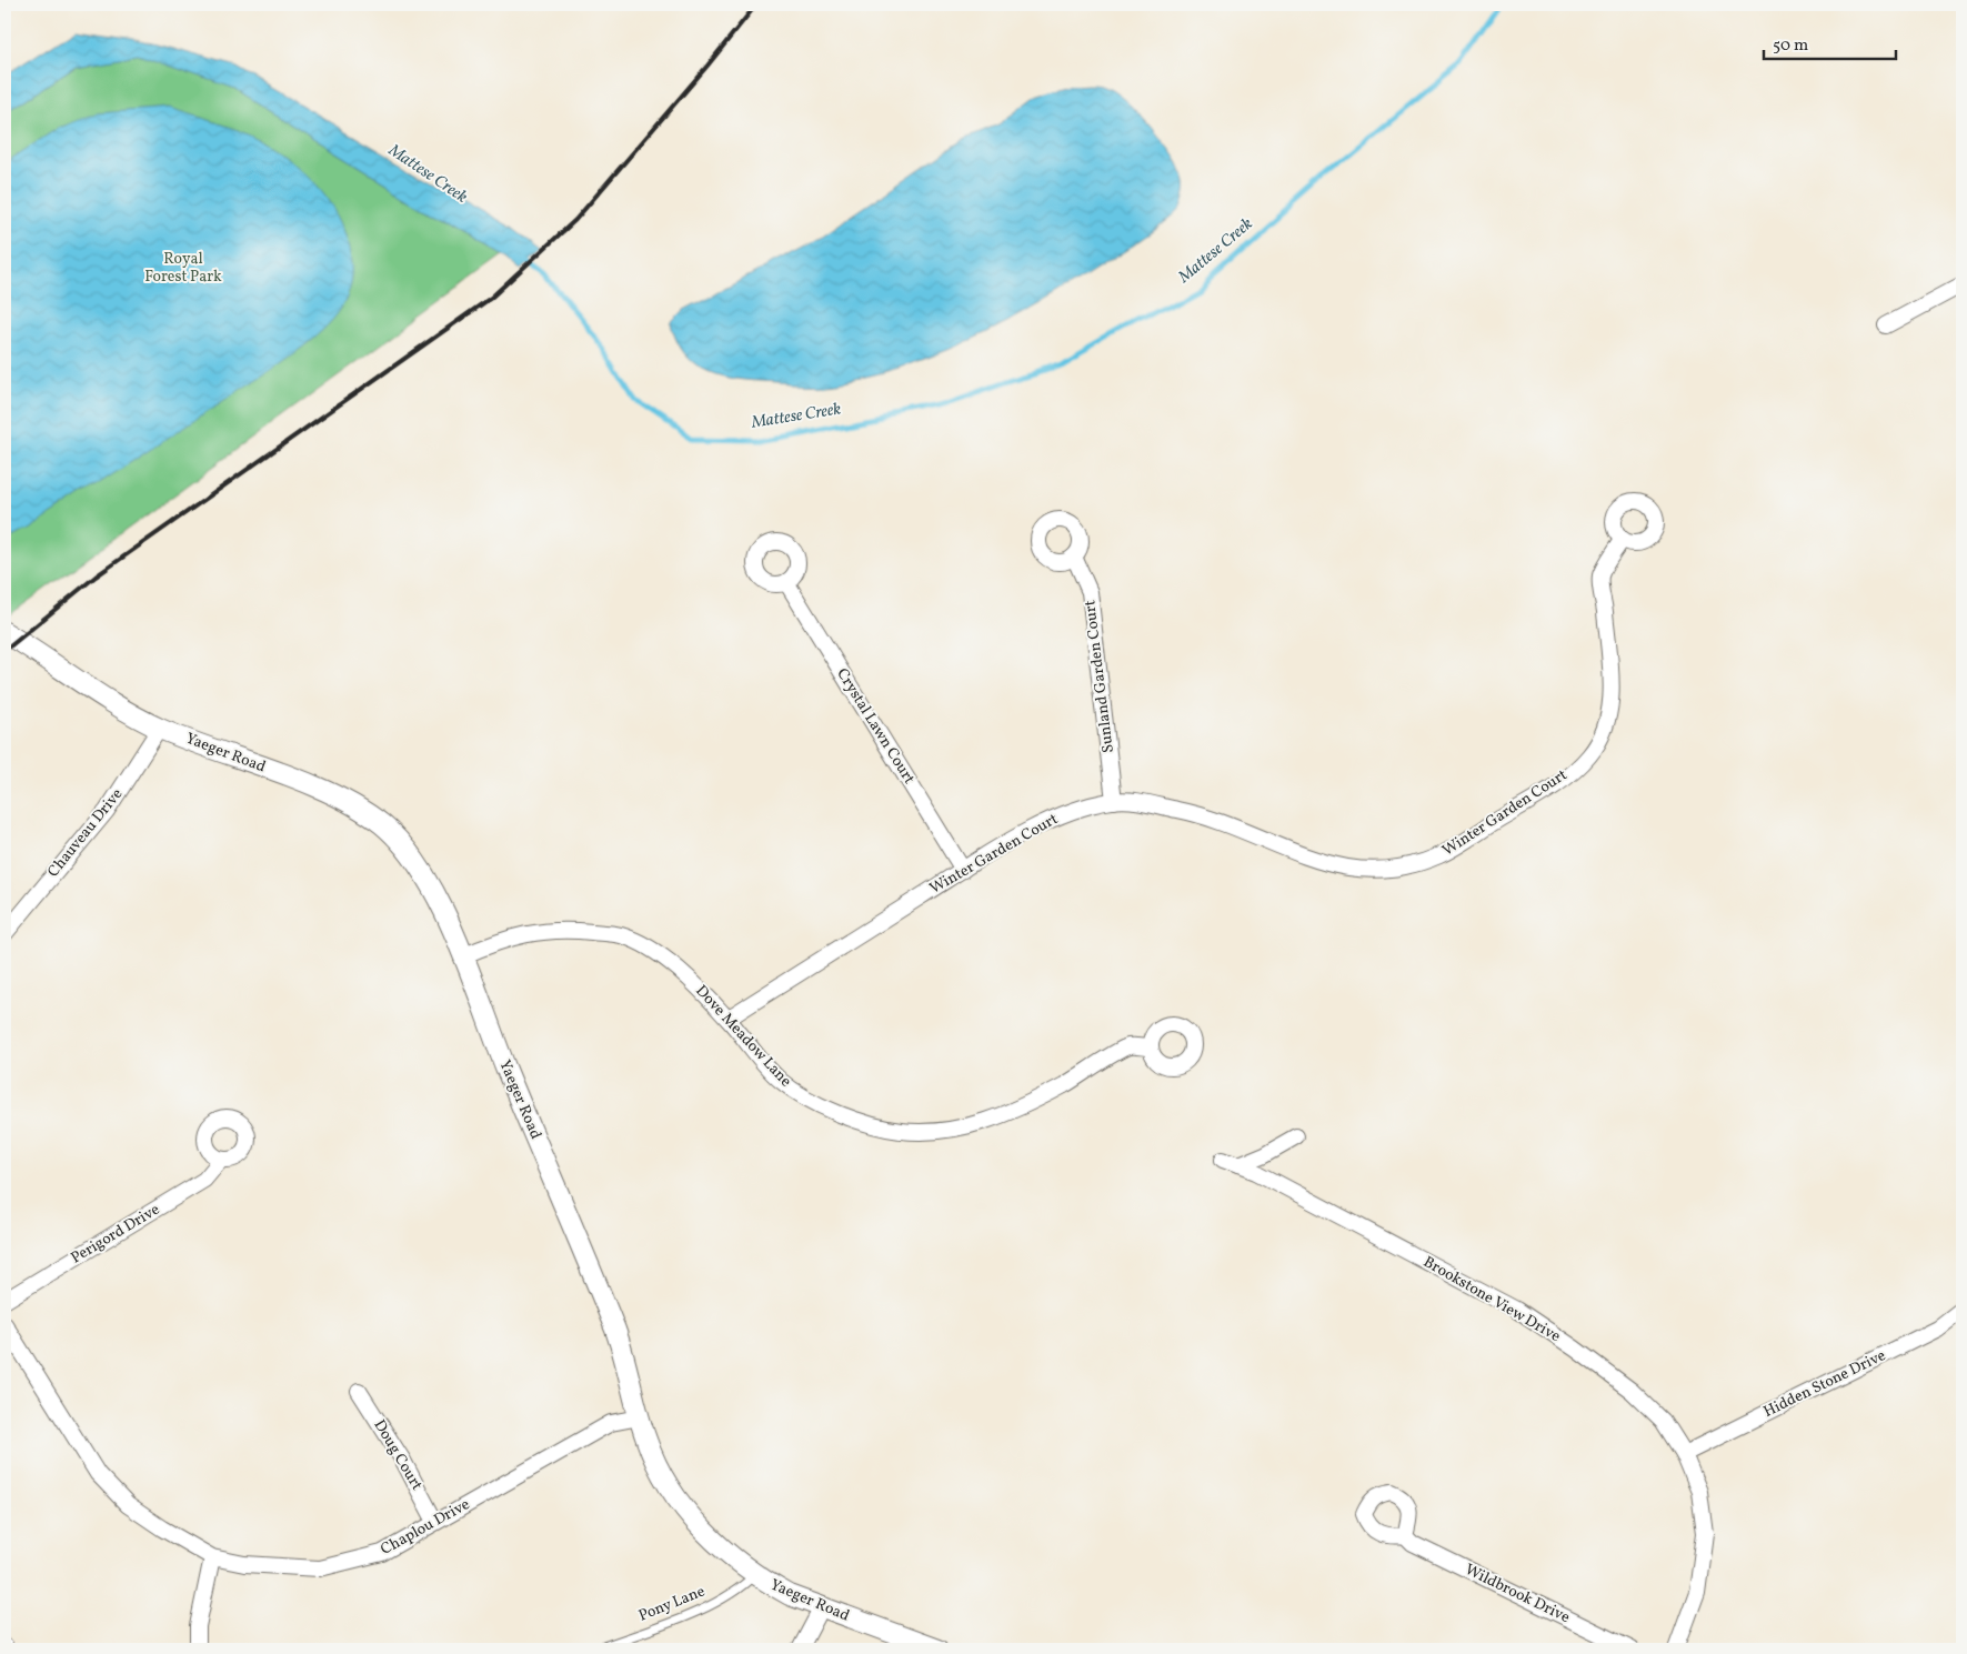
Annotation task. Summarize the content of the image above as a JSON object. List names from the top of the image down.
{
  "streets": {
    "street": [
      "Sunland Garden Court",
      "Crystal Lawn Court",
      "Yaeger Road",
      "Winter Garden Court",
      "Chauveau Drive",
      "Dove Meadow Lane",
      "Perigord Drive",
      "Brookstone View Drive",
      "Hidden Stone Drive",
      "Doug Court",
      "Chaplou Drive",
      "Wildbrook Drive"
    ],
    "lane": ["Pony Lane"]
  },
  "crossings": [
    ["Sunland Garden Court", "Winter Garden Court"],
    ["Crystal Lawn Court", "Winter Garden Court"],
    ["Yaeger Road", "Chauveau Drive"],
    ["Yaeger Road", "Dove Meadow Lane"],
    ["Yaeger Road", "Chaplou Drive"],
    ["Yaeger Road", "Pony Lane"],
    ["Winter Garden Court", "Dove Meadow Lane"],
    ["Brookstone View Drive", "Hidden Stone Drive"],
    ["Doug Court", "Chaplou Drive"]
  ],
  "water": ["Mattese Creek"],
  "parks": ["Royal Forest Park"],
  "scale_bar": "50 m"
}
